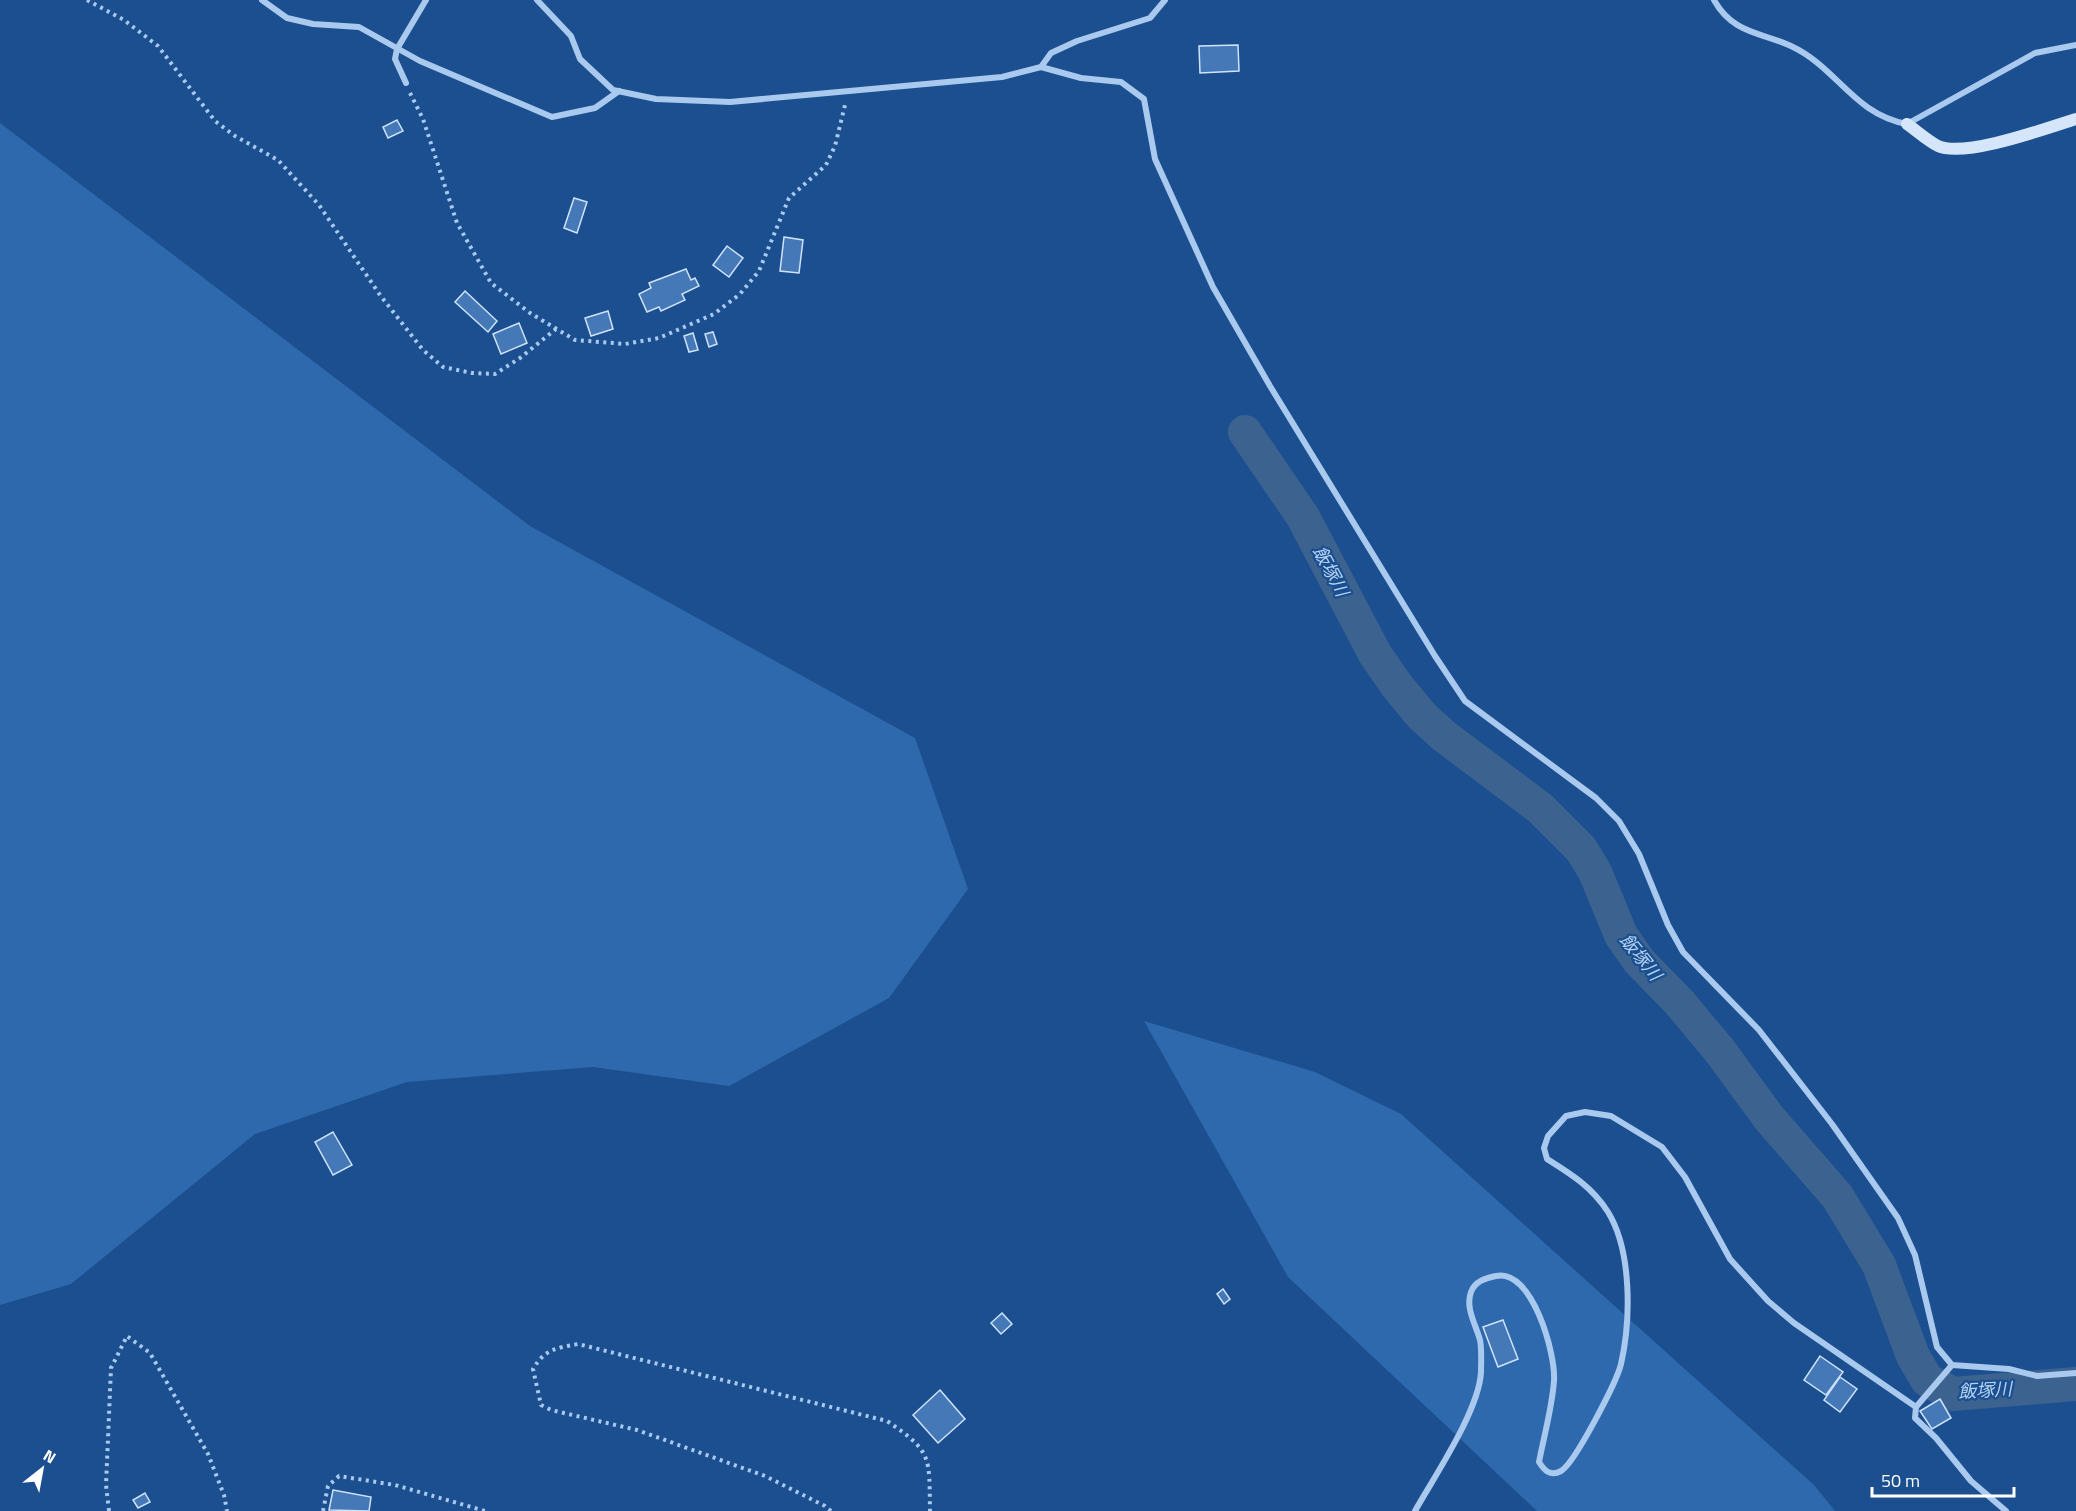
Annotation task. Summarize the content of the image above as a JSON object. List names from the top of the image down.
{
  "water": ["飯塚川"],
  "scale_bar": "50 m",
  "north": "top right"
}
